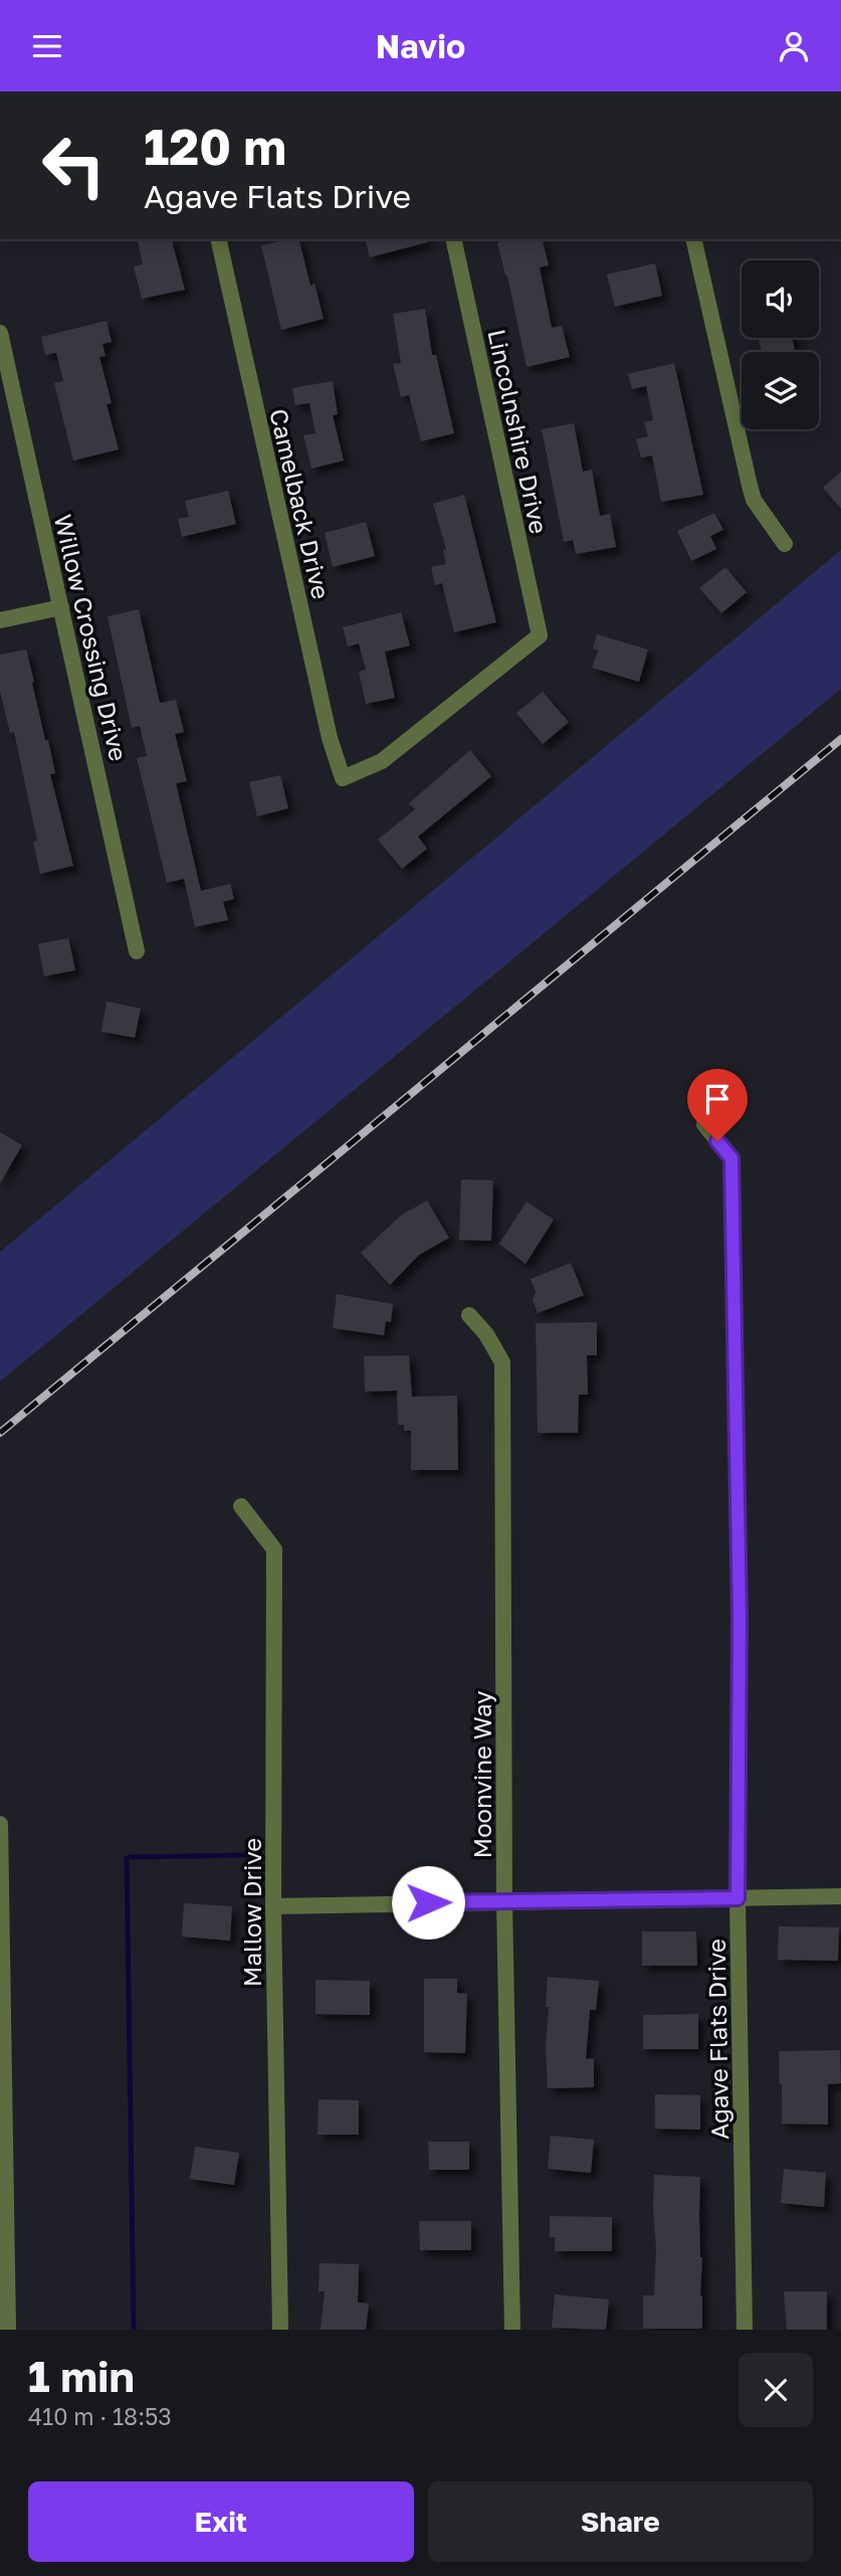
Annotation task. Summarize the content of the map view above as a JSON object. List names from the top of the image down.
{
  "streets": {
    "street": [
      "Lincolnshire Drive",
      "Camelback Drive",
      "Willow Crossing Drive",
      "Moonvine Way",
      "Mallow Drive",
      "Agave Flats Drive"
    ]
  },
  "crossings": [
    ["Lincolnshire Drive", "Camelback Drive"]
  ],
  "page": {
    "header": "Navio",
    "turn": ["120 m", "Agave Flats Drive"],
    "heading": ["1 min", "410 m · 18:53"],
    "buttons": ["Exit", "Share"]
  }
}
